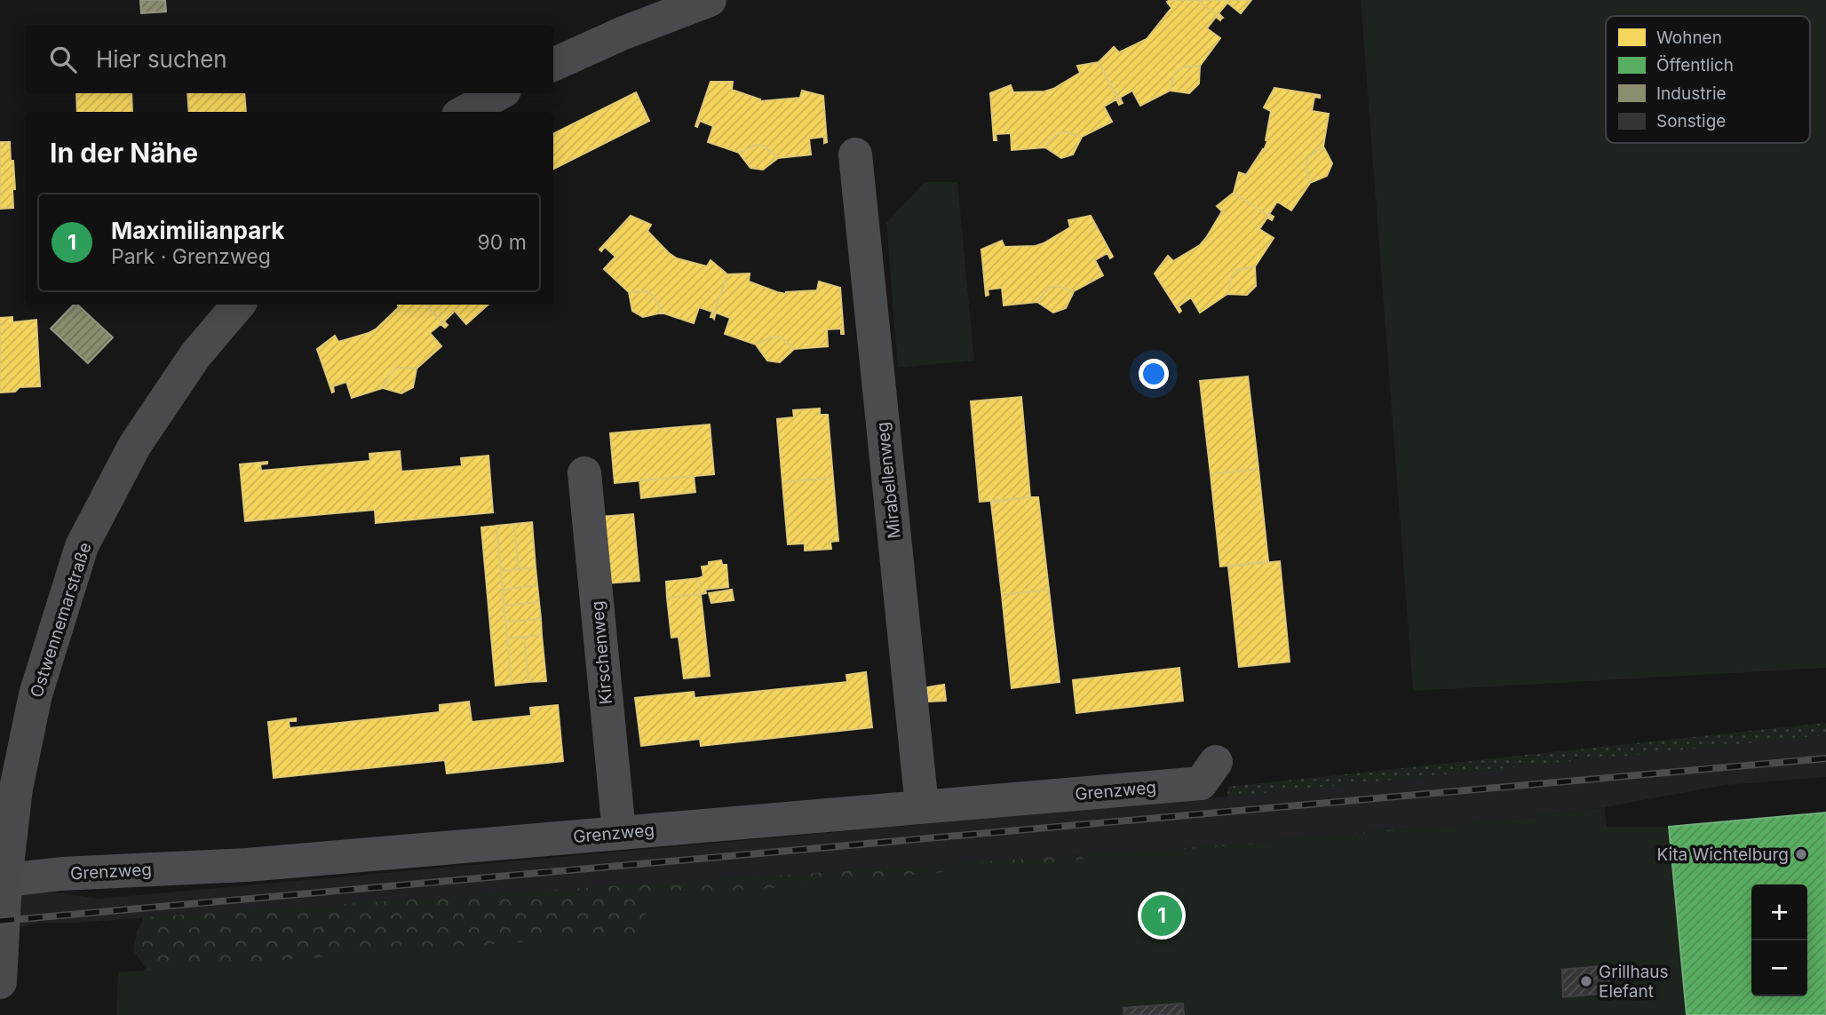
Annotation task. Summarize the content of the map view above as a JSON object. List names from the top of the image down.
{
  "streets": {
    "street": [
      "Mirabellenweg",
      "Ostwennemarstraße",
      "Kirschenweg",
      "Grenzweg"
    ]
  },
  "crossings": [
    ["Mirabellenweg", "Grenzweg"],
    ["Ostwennemarstraße", "Grenzweg"],
    ["Kirschenweg", "Grenzweg"]
  ],
  "places": ["Kita Wichtelburg", "Grillhaus Elefant"],
  "legend": [
    "Wohnen",
    "Öffentlich",
    "Industrie",
    "Sonstige"
  ],
  "page": {
    "search": "Hier suchen",
    "heading": "In der Nähe",
    "list": [
      {
        "mark": "1",
        "name": "Maximilianpark",
        "note": "Park · Grenzweg",
        "value": "90 m"
      }
    ],
    "map_buttons": ["+", "−"],
    "pins": "1"
  }
}
